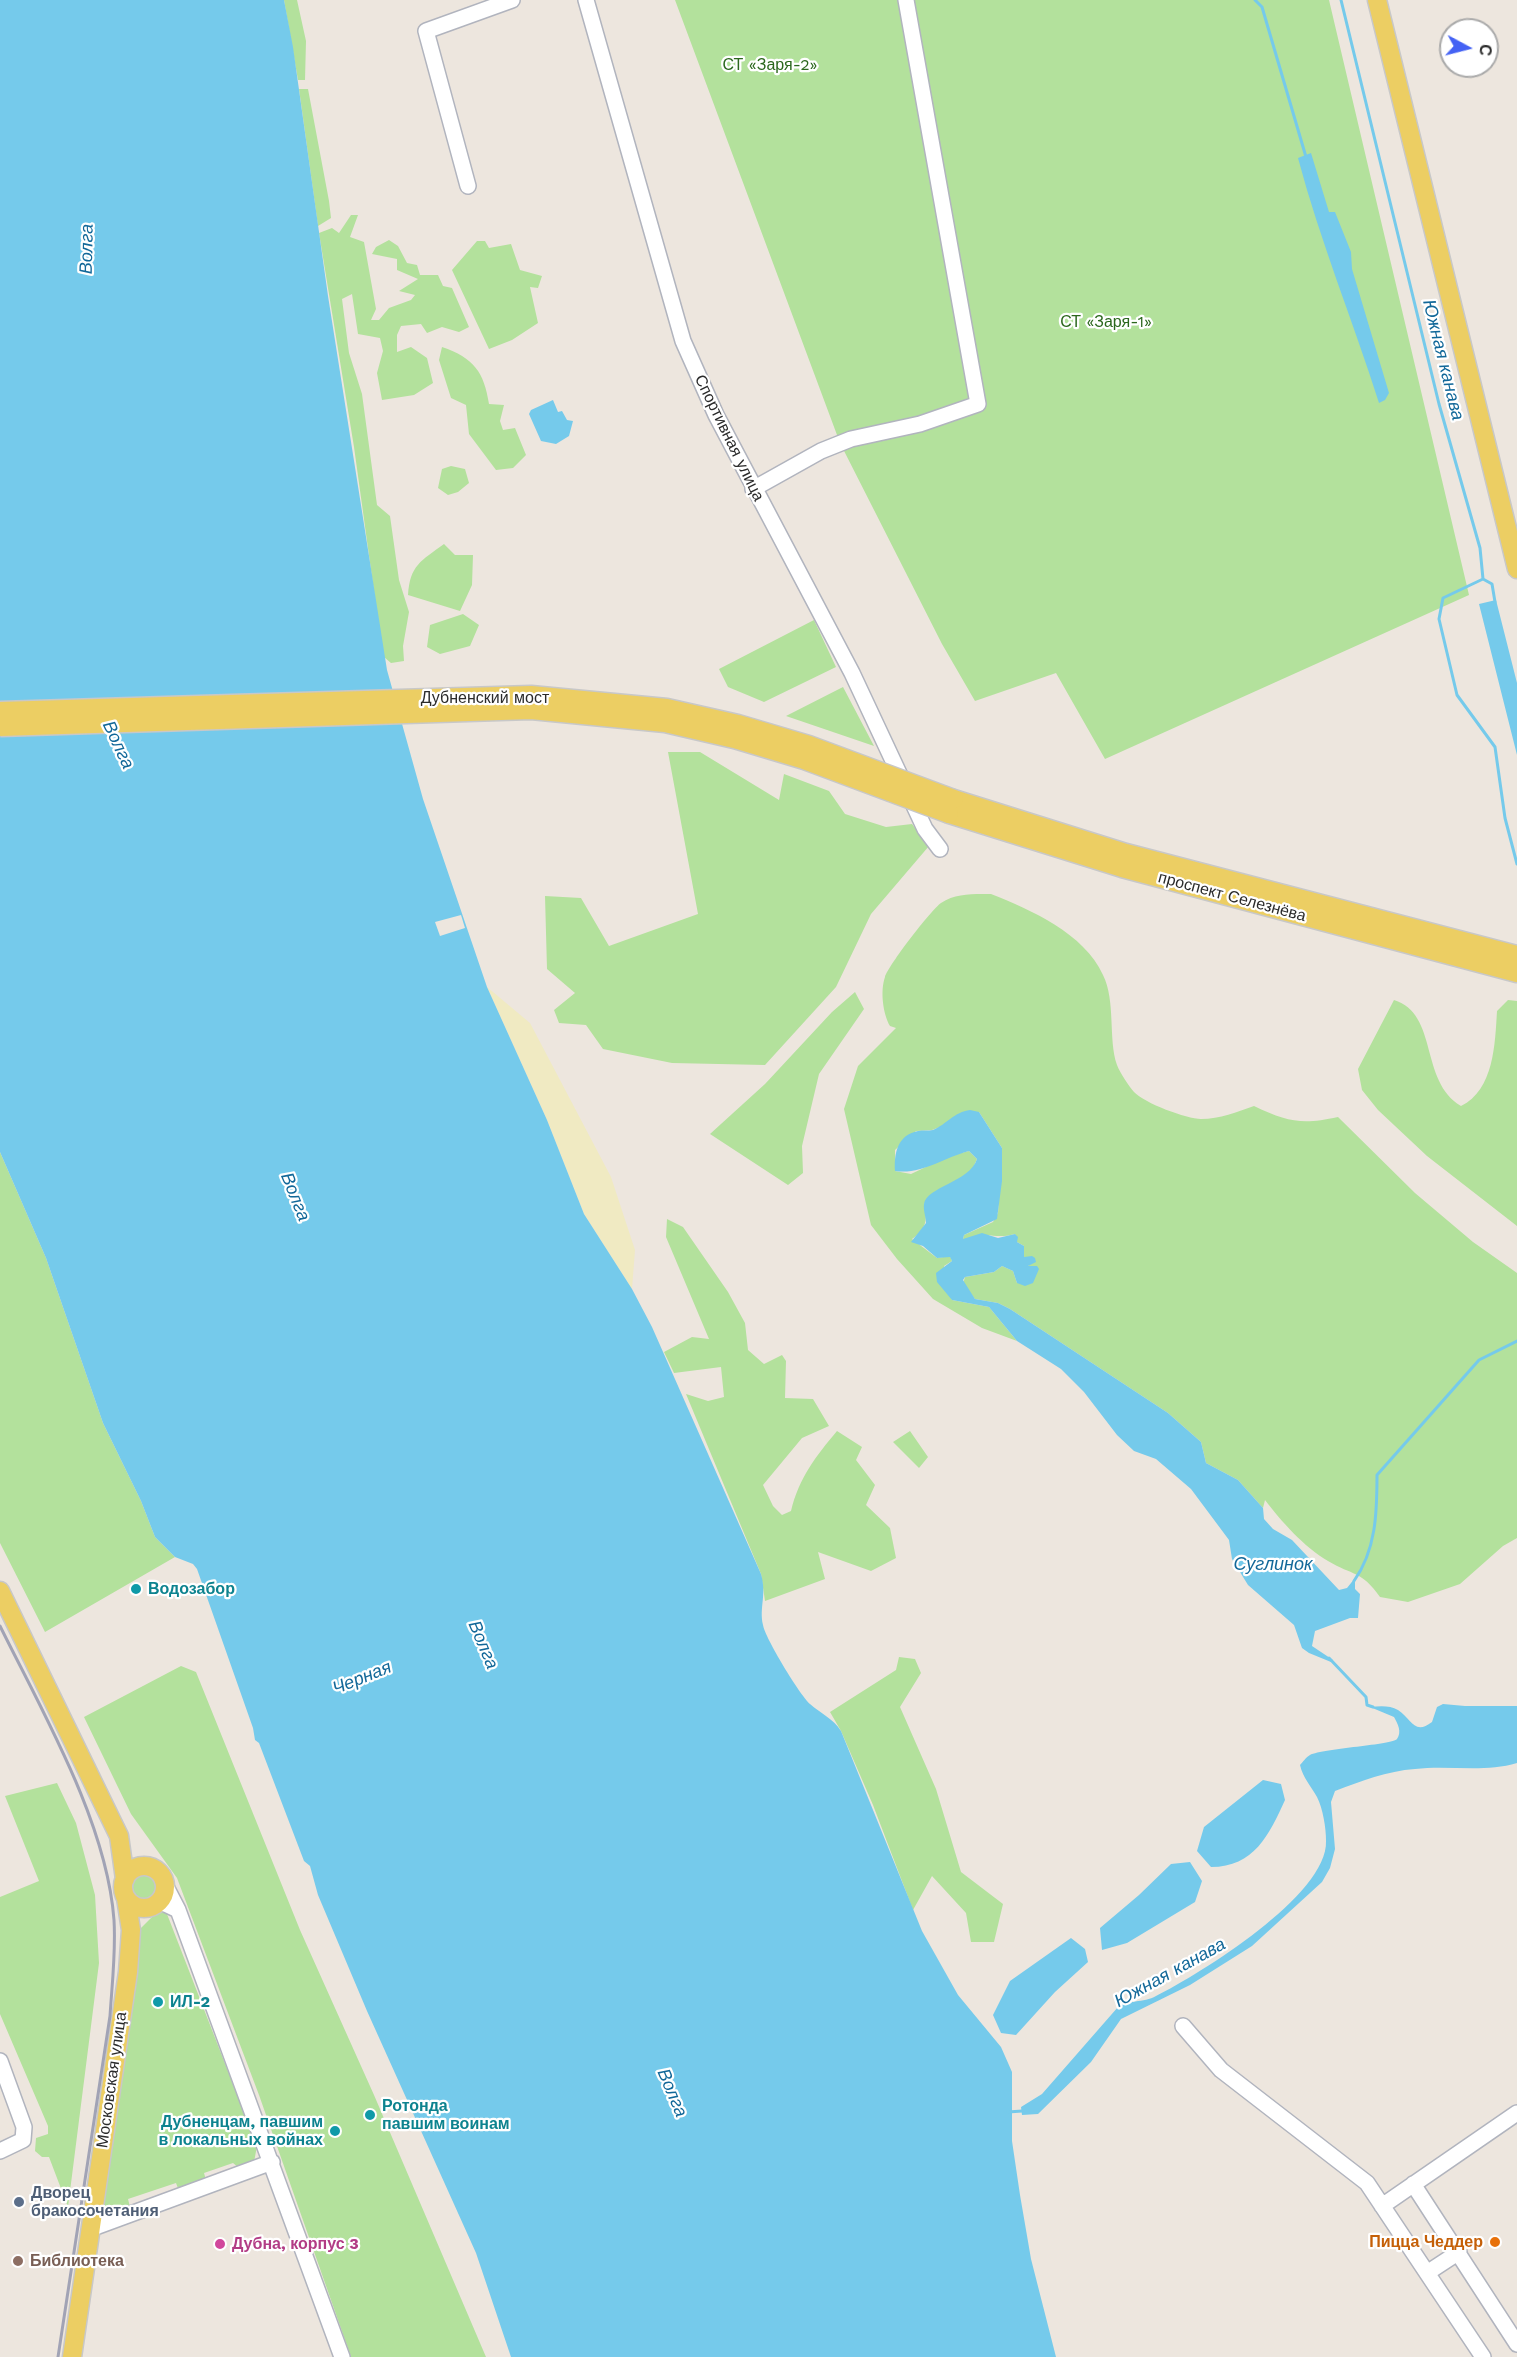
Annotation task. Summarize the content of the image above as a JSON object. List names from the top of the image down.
{
  "streets": {
    "main road": ["Дубненский мост", "проспект Селезнёва", "Московская улица"],
    "street": ["Спортивная улица"]
  },
  "crossings": [
    ["Дубненский мост", "проспект Селезнёва"]
  ],
  "water": [
    "Волга",
    "Южная канава",
    "Суглинок",
    "Черная"
  ],
  "parks": ["СТ «Заря-2»", "СТ «Заря-1»"],
  "places": [
    "Водозабор",
    "ИЛ-2",
    "Ротонда павшим воинам",
    "Дубненцам, павшим в локальных войнах",
    "Дворец бракосочетания",
    "Пицца Чеддер",
    "Дубна, корпус 3",
    "Библиотека"
  ],
  "north": "right"
}
